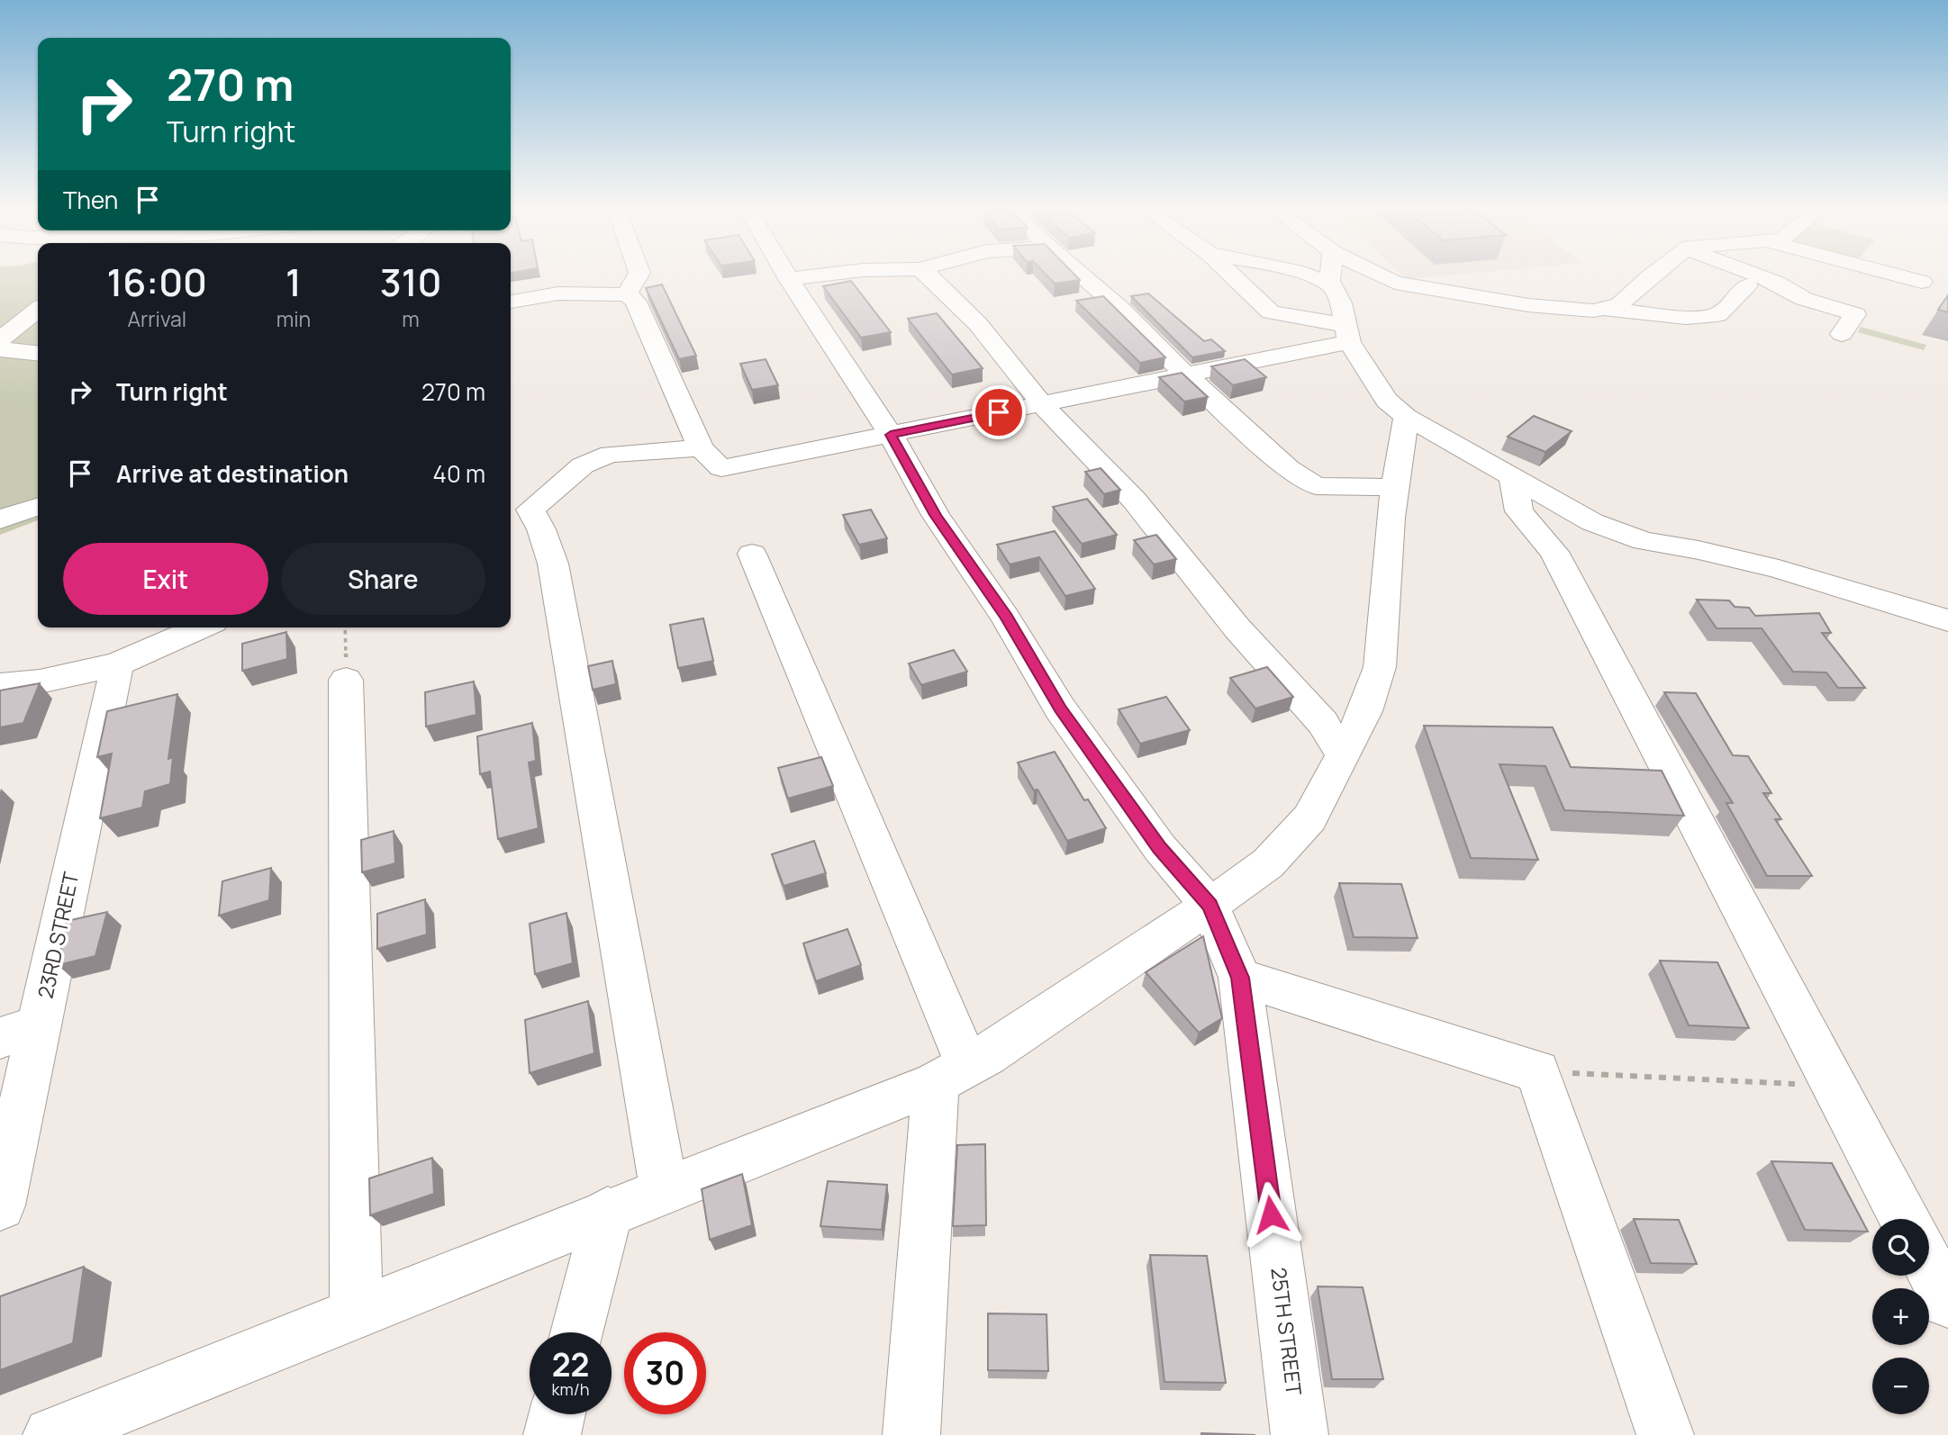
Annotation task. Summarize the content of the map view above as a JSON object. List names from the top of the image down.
{
  "streets": {
    "street": ["23RD STREET", "25TH STREET"]
  },
  "page": {
    "turn": ["270 m", "Turn right"],
    "then": "Then",
    "eta": [
      "16:00",
      "Arrival",
      "1",
      "min",
      "310",
      "m"
    ],
    "list": [
      {
        "name": "Turn right",
        "value": "270 m"
      },
      {
        "name": "Arrive at destination",
        "value": "40 m"
      }
    ],
    "buttons": ["Exit", "Share"],
    "map_buttons": ["+", "−"],
    "speed": "22 km/h",
    "limit": "30"
  }
}
